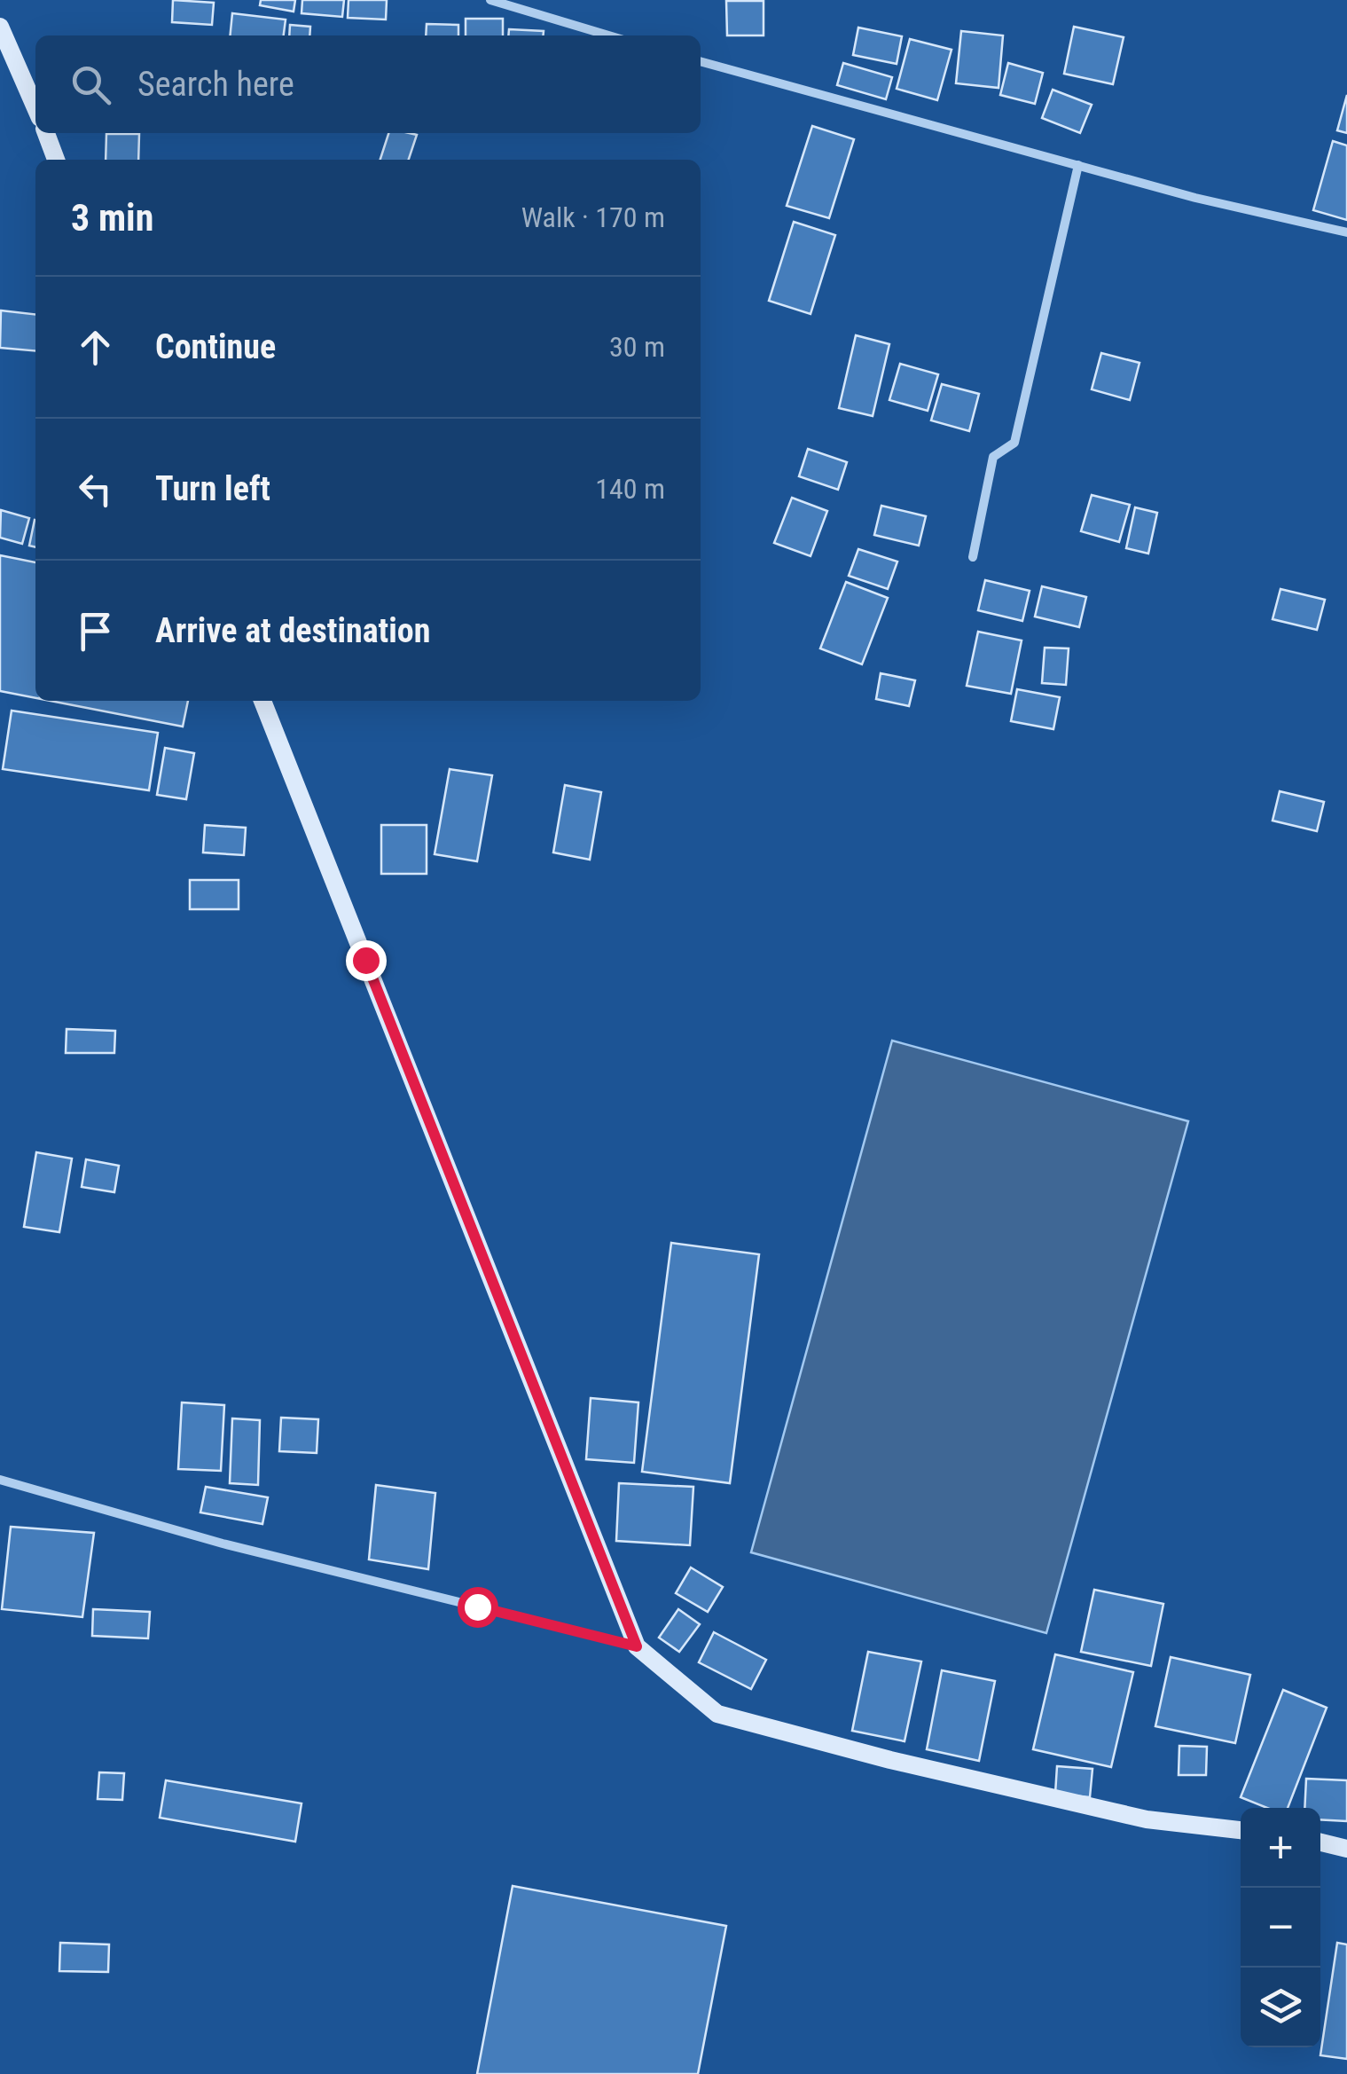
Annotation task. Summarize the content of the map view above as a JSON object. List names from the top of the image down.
{
  "page": {
    "search": "Search here",
    "heading": ["3 min", "Walk · 170 m"],
    "list": [
      ["Continue", "30 m"],
      ["Turn left", "140 m"],
      "Arrive at destination"
    ],
    "map_buttons": ["+", "−"]
  }
}
